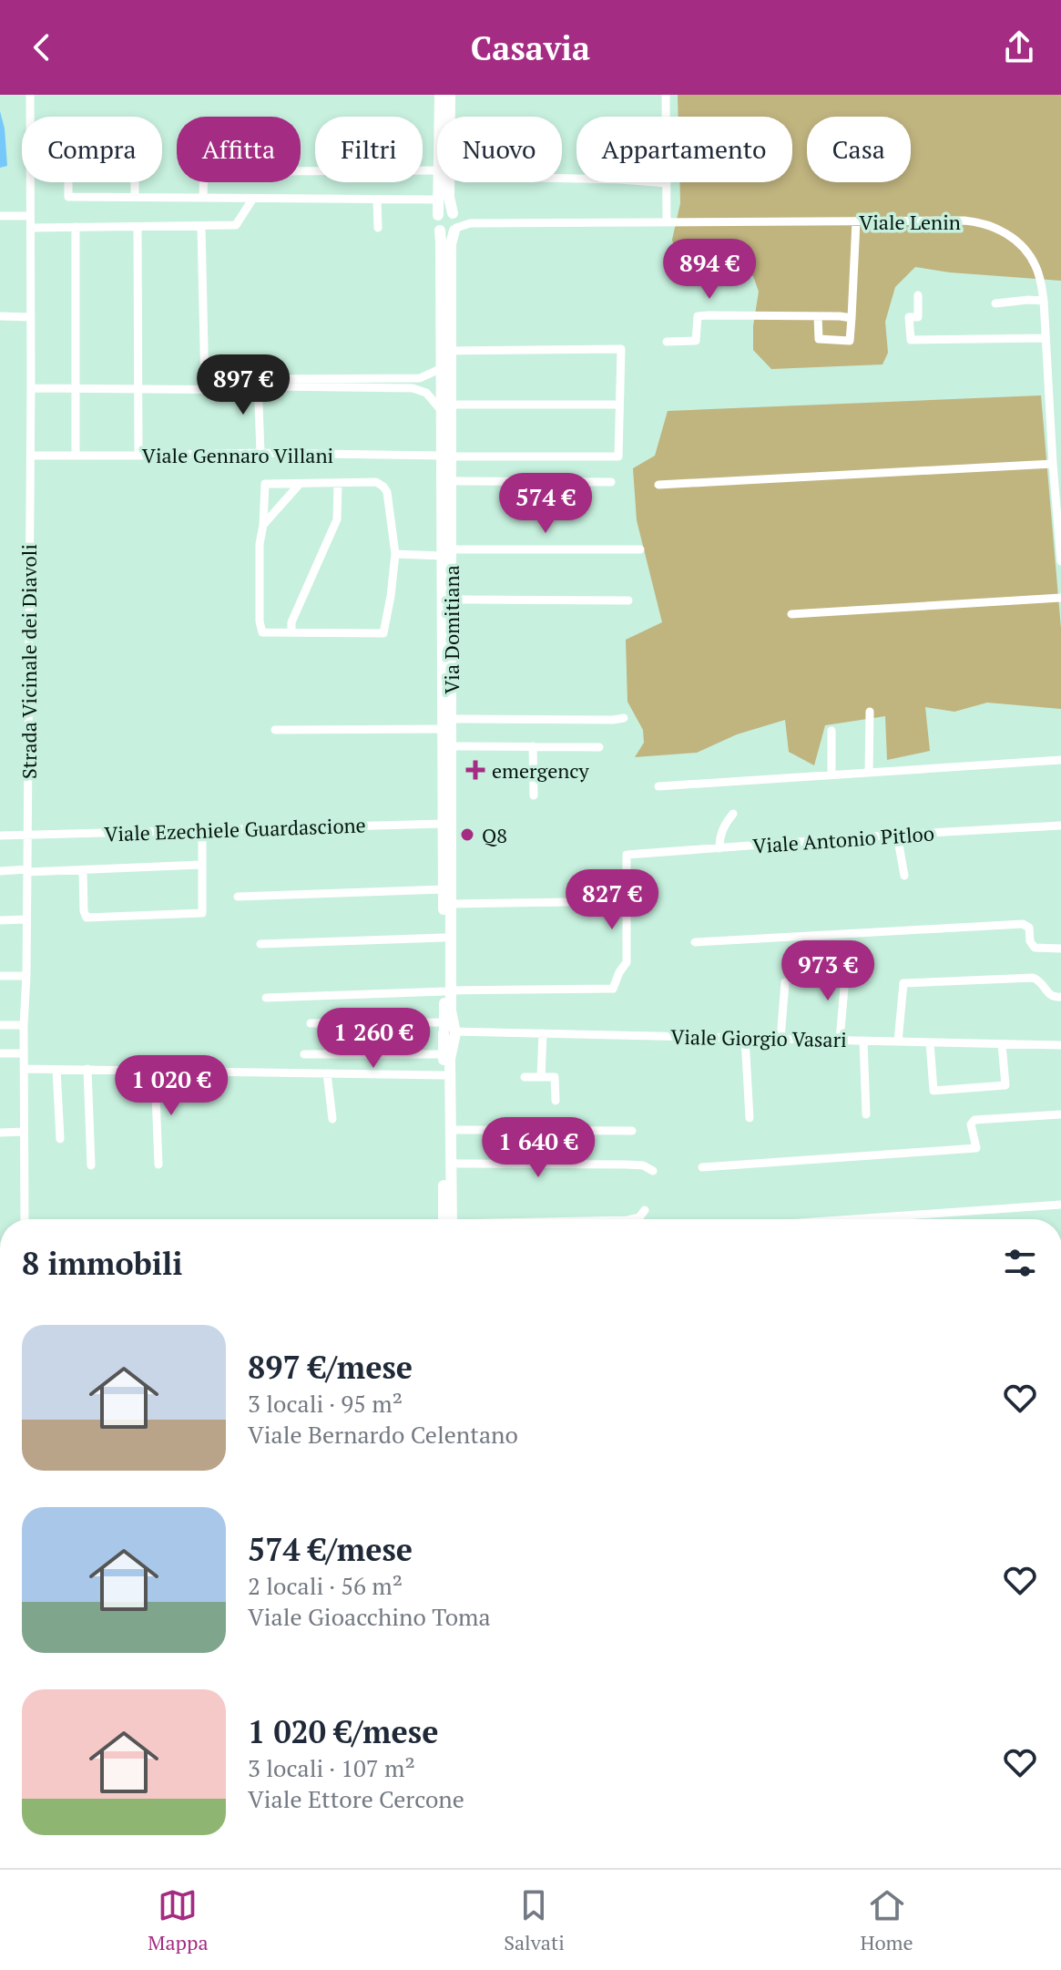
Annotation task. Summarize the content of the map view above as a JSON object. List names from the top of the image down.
{
  "streets": {
    "main road": ["Via Domitiana"],
    "street": [
      "Viale Lenin",
      "Viale Gennaro Villani",
      "Strada Vicinale dei Diavoli",
      "Viale Ezechiele Guardascione",
      "Viale Antonio Pitloo",
      "Viale Giorgio Vasari"
    ]
  },
  "crossings": [
    ["Viale Lenin", "Via Domitiana"],
    ["Viale Gennaro Villani", "Via Domitiana"],
    ["Via Domitiana", "Viale Ezechiele Guardascione"],
    ["Via Domitiana", "Viale Giorgio Vasari"],
    ["Strada Vicinale dei Diavoli", "Viale Ezechiele Guardascione"]
  ],
  "places": {
    "health": ["emergency"],
    "other": ["Q8"]
  },
  "page": {
    "header": "Casavia",
    "chip": [
      "Compra",
      "Affitta",
      "Filtri",
      "Nuovo",
      "Appartamento",
      "Casa"
    ],
    "price": [
      "894 €",
      "897 €",
      "574 €",
      "827 €",
      "973 €",
      "1 260 €",
      "1 020 €",
      "1 640 €"
    ],
    "heading": "8 immobili",
    "list": [
      {
        "name": "897 €/mese",
        "note": "3 locali · 95 m² · Viale Bernardo Celentano"
      },
      {
        "name": "574 €/mese",
        "note": "2 locali · 56 m² · Viale Gioacchino Toma"
      },
      {
        "name": "1 020 €/mese",
        "note": "3 locali · 107 m² · Viale Ettore Cercone"
      }
    ],
    "tabs": ["Mappa", "Salvati", "Home"]
  }
}
